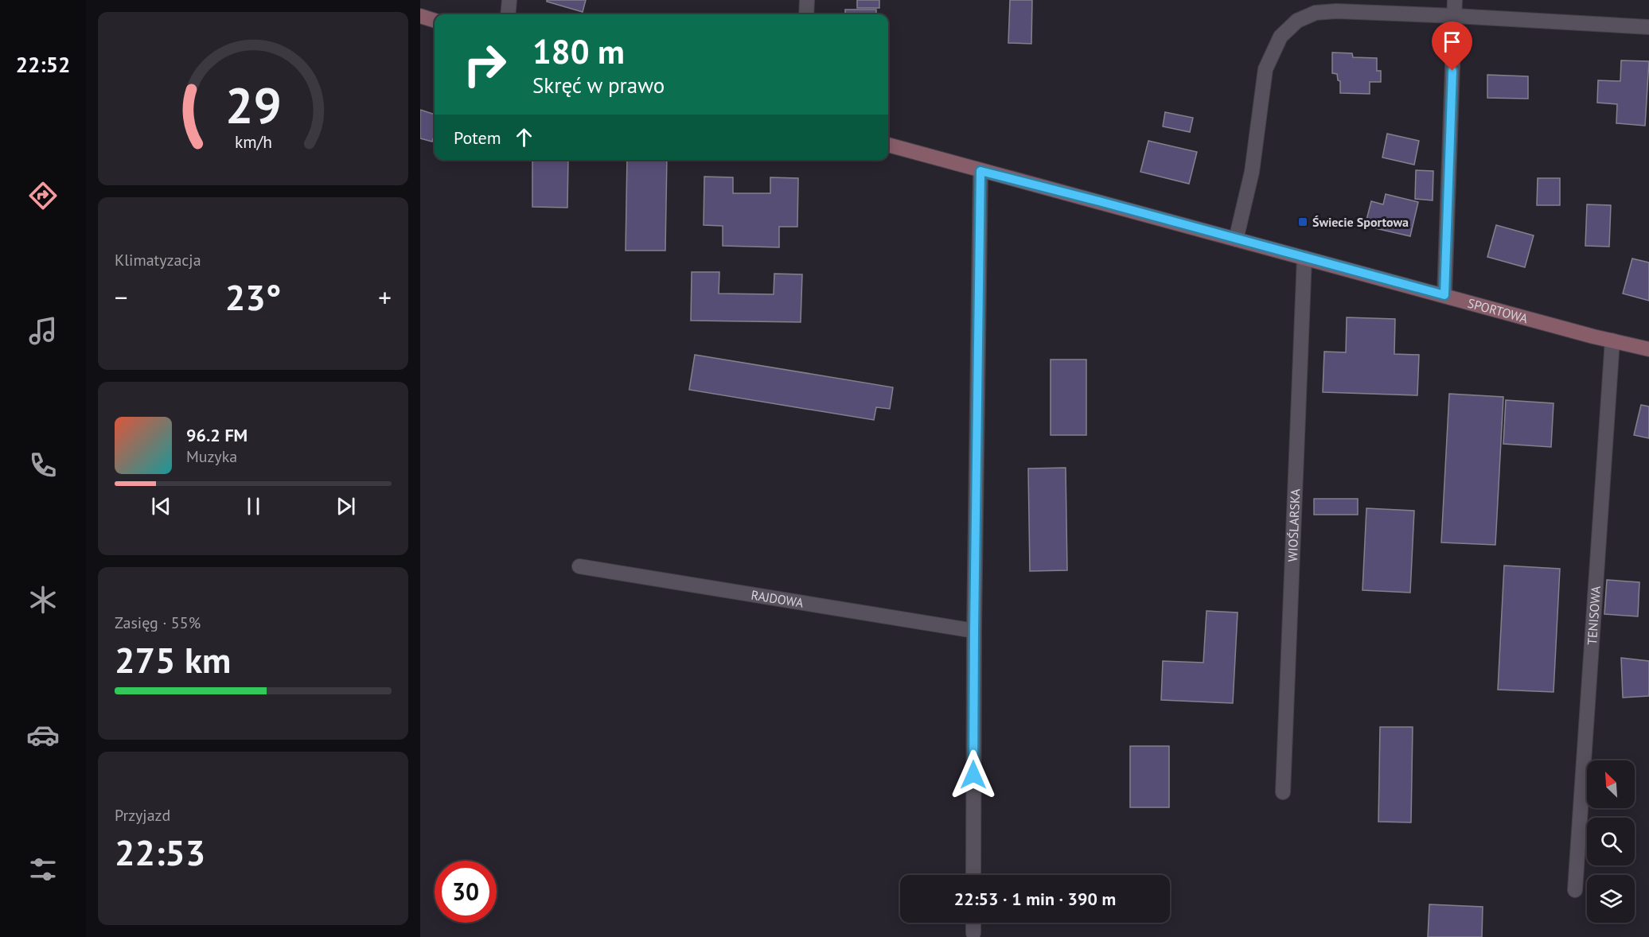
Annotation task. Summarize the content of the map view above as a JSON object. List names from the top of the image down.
{
  "streets": {
    "street": [
      "SPORTOWA",
      "WIOŚLARSKA",
      "RAJDOWA",
      "TENISOWA"
    ]
  },
  "crossings": [
    ["SPORTOWA", "WIOŚLARSKA"],
    ["SPORTOWA", "TENISOWA"]
  ],
  "places": {
    "transit": ["Świecie Sportowa"]
  },
  "north": "top left",
  "page": {
    "tabs": "22:52",
    "turn": ["180 m", "Skręć w prawo"],
    "then": "Potem",
    "tile": [
      "Klimatyzacja",
      ["Zasięg · 55%", "275 km"],
      ["Przyjazd", "22:53"]
    ],
    "heat": ["−", "23°", "+"],
    "song": ["96.2 FM", "Muzyka"],
    "limit": "30",
    "trip": "22:53 · 1 min · 390 m",
    "gauge": ["29", "km/h"]
  }
}
